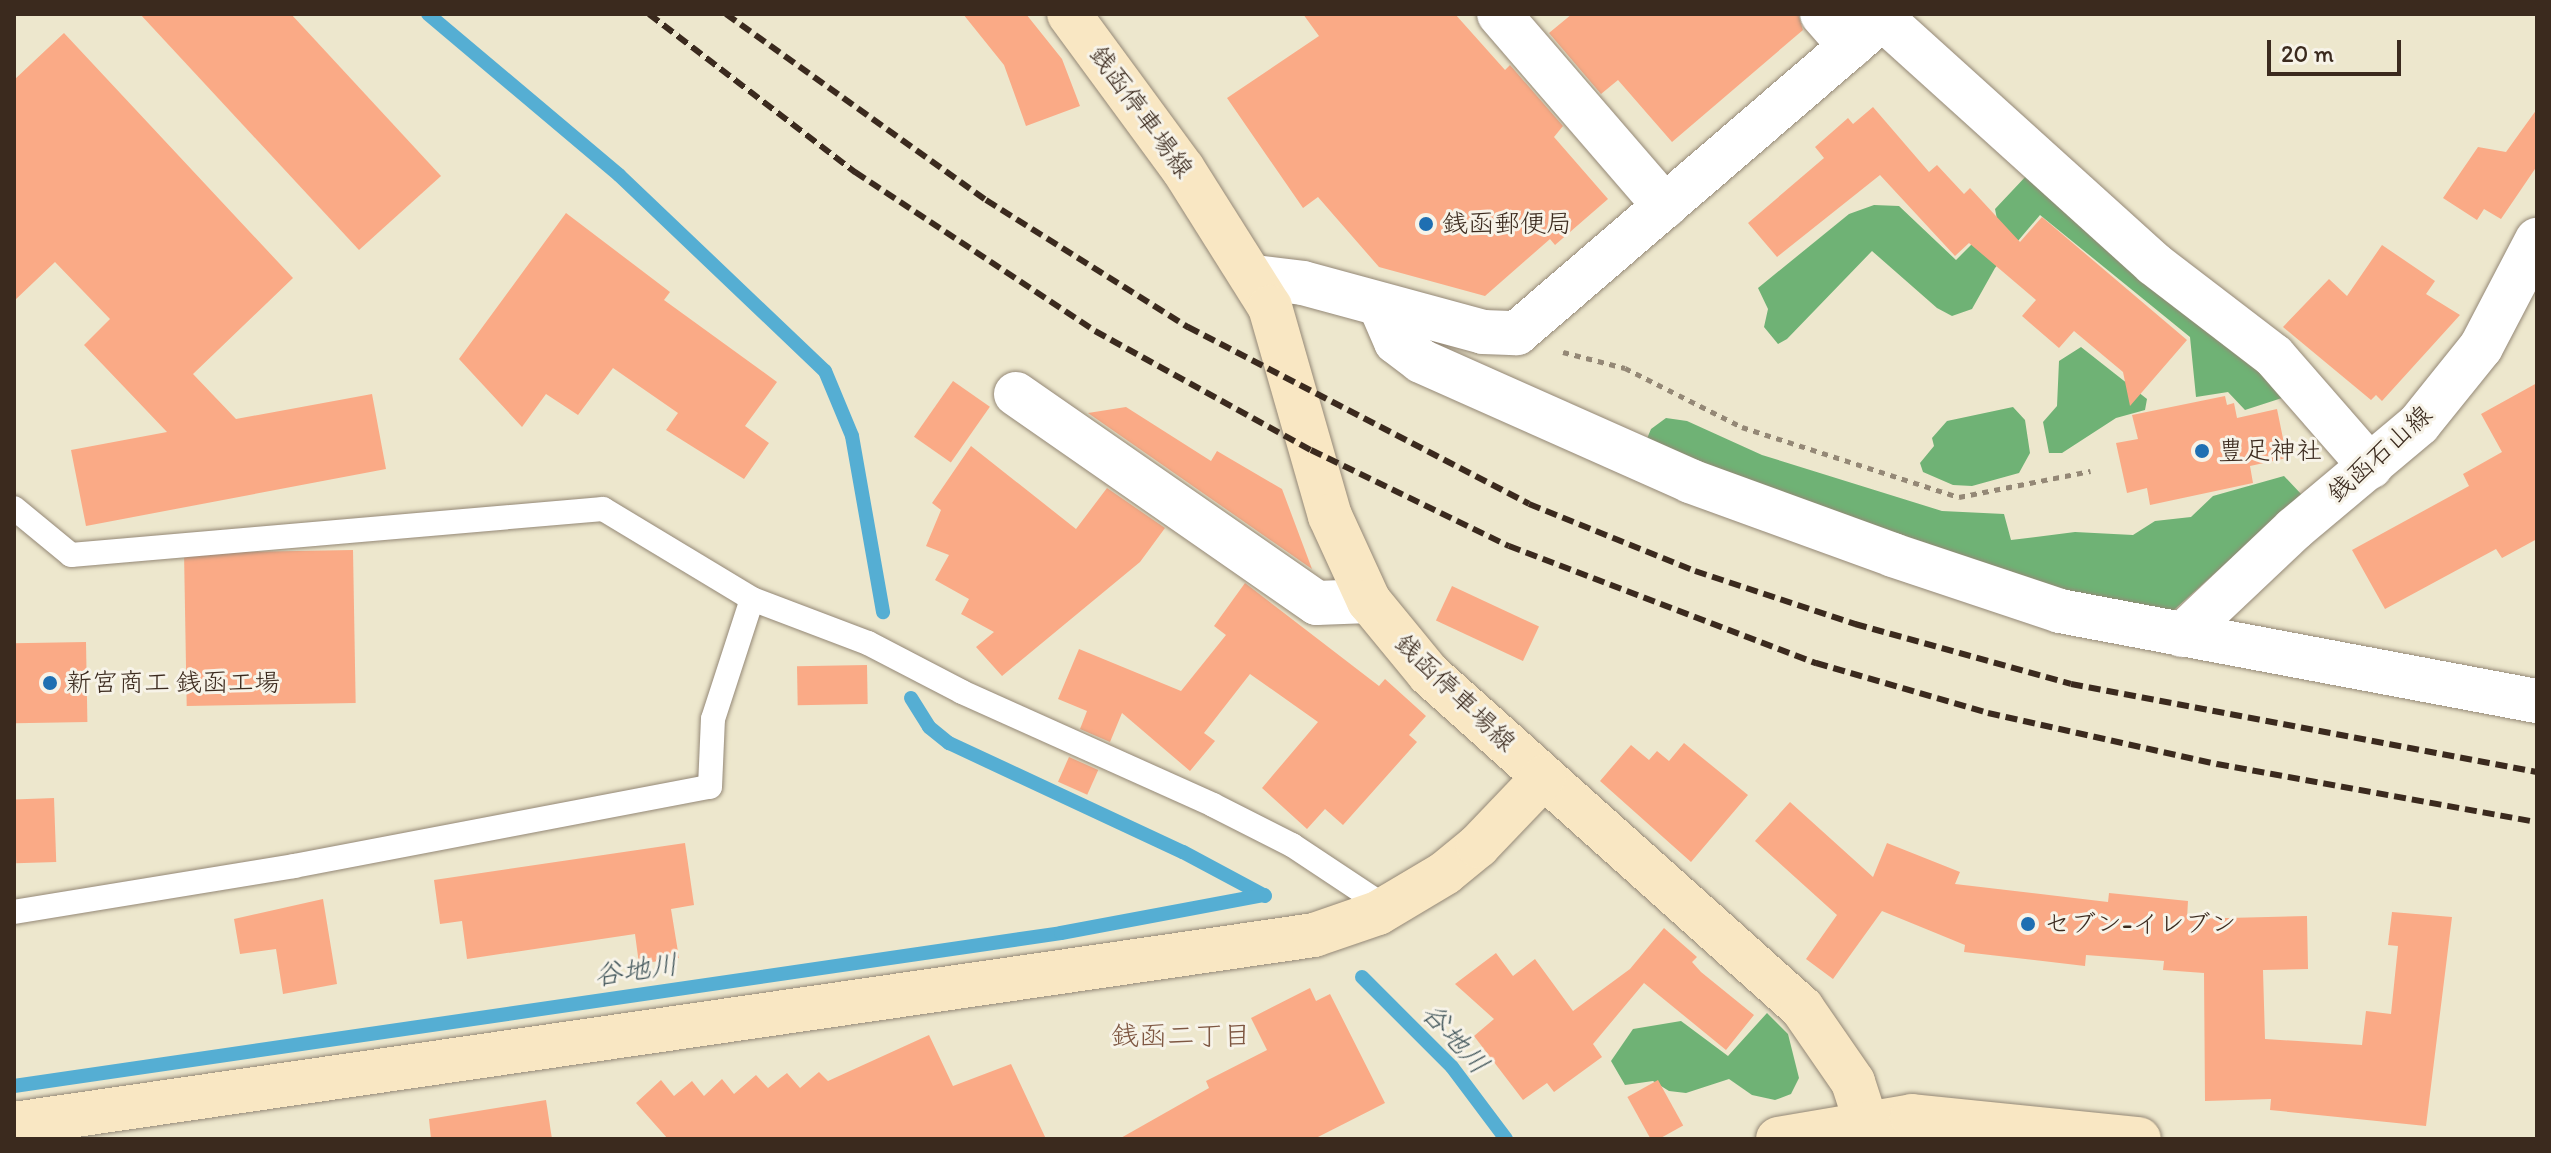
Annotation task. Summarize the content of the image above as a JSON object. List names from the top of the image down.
{
  "streets": {
    "main road": ["銭函停車場線"],
    "street": ["銭函石山線"]
  },
  "districts": ["銭函二丁目"],
  "water": ["谷地川"],
  "places": [
    "銭函郵便局",
    "豊足神社",
    "新宮商工 銭函工場",
    "セブン-イレブン"
  ],
  "scale_bar": "20 m"
}
